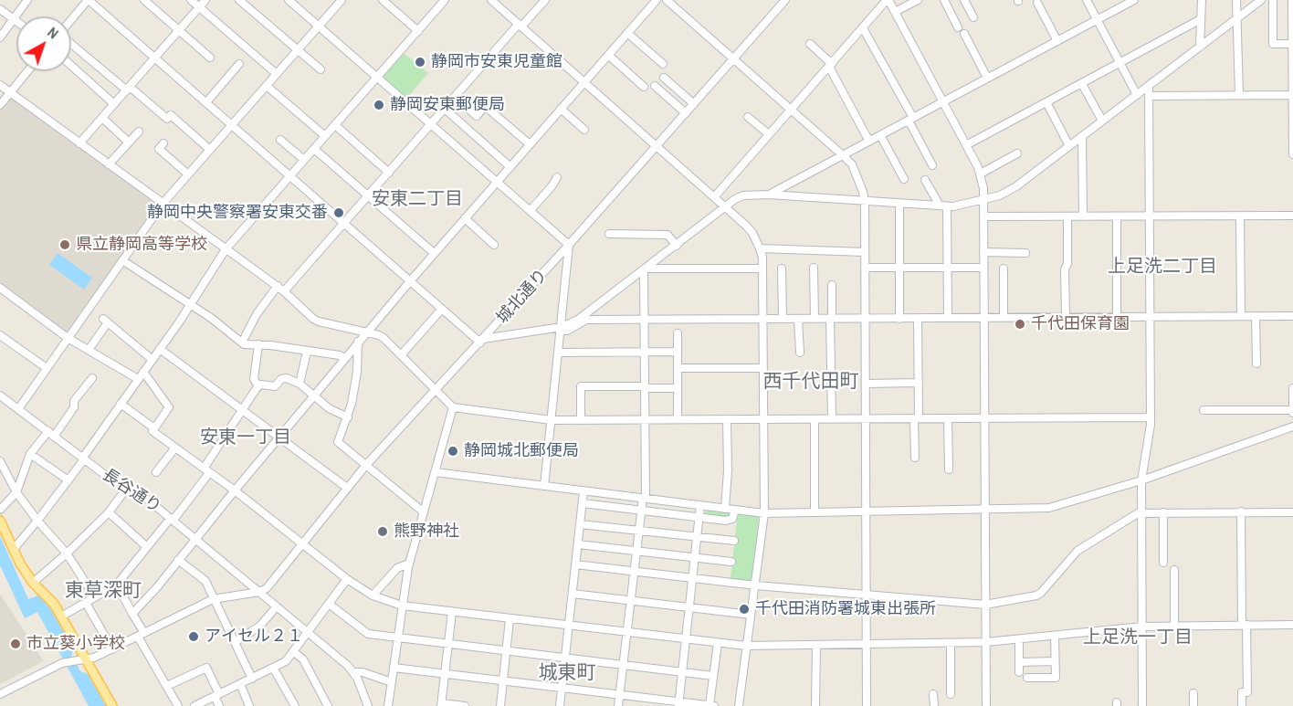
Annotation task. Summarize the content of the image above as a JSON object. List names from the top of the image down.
{
  "streets": {
    "street": ["城北通り", "長谷通り"]
  },
  "crossings": [
    ["城北通り", "長谷通り"]
  ],
  "districts": [
    "安東二丁目",
    "上足洗二丁目",
    "西千代田町",
    "安東一丁目",
    "東草深町",
    "上足洗一丁目",
    "城東町"
  ],
  "places": [
    "静岡市安東児童館",
    "静岡安東郵便局",
    "静岡中央警察署安東交番",
    "県立静岡高等学校",
    "千代田保育園",
    "静岡城北郵便局",
    "熊野神社",
    "千代田消防署城東出張所",
    "アイセル２１",
    "市立葵小学校"
  ],
  "north": "top right"
}
